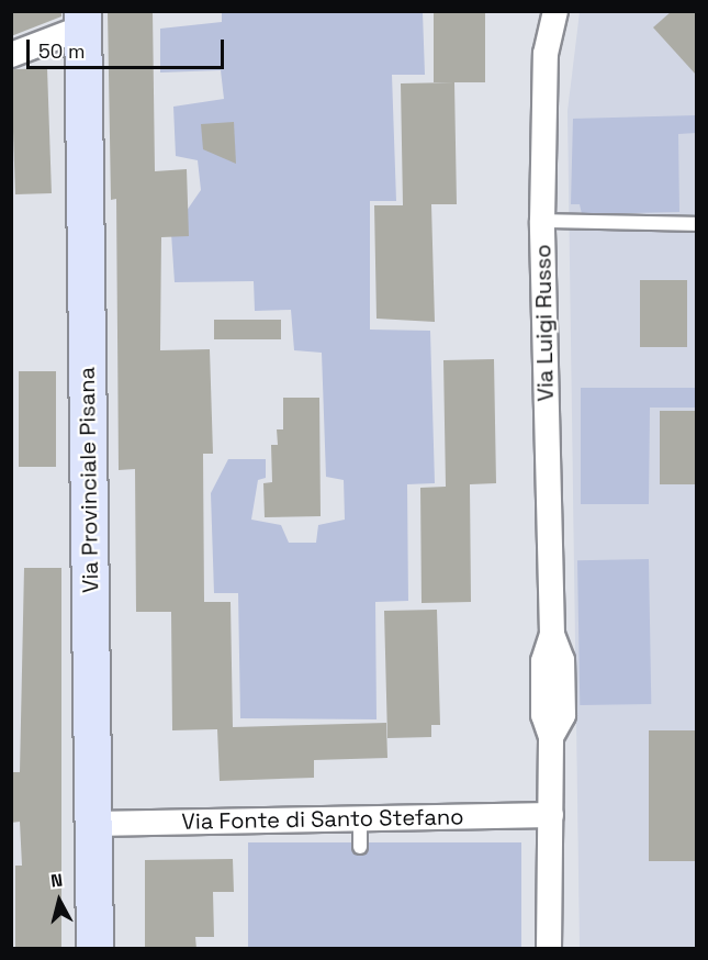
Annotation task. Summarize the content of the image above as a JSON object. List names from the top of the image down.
{
  "streets": {
    "street": ["Via Luigi Russo", "Via Provinciale Pisana", "Via Fonte di Santo Stefano"]
  },
  "crossings": [
    ["Via Luigi Russo", "Via Fonte di Santo Stefano"],
    ["Via Provinciale Pisana", "Via Fonte di Santo Stefano"]
  ],
  "scale_bar": "50 m",
  "north": "top"
}
